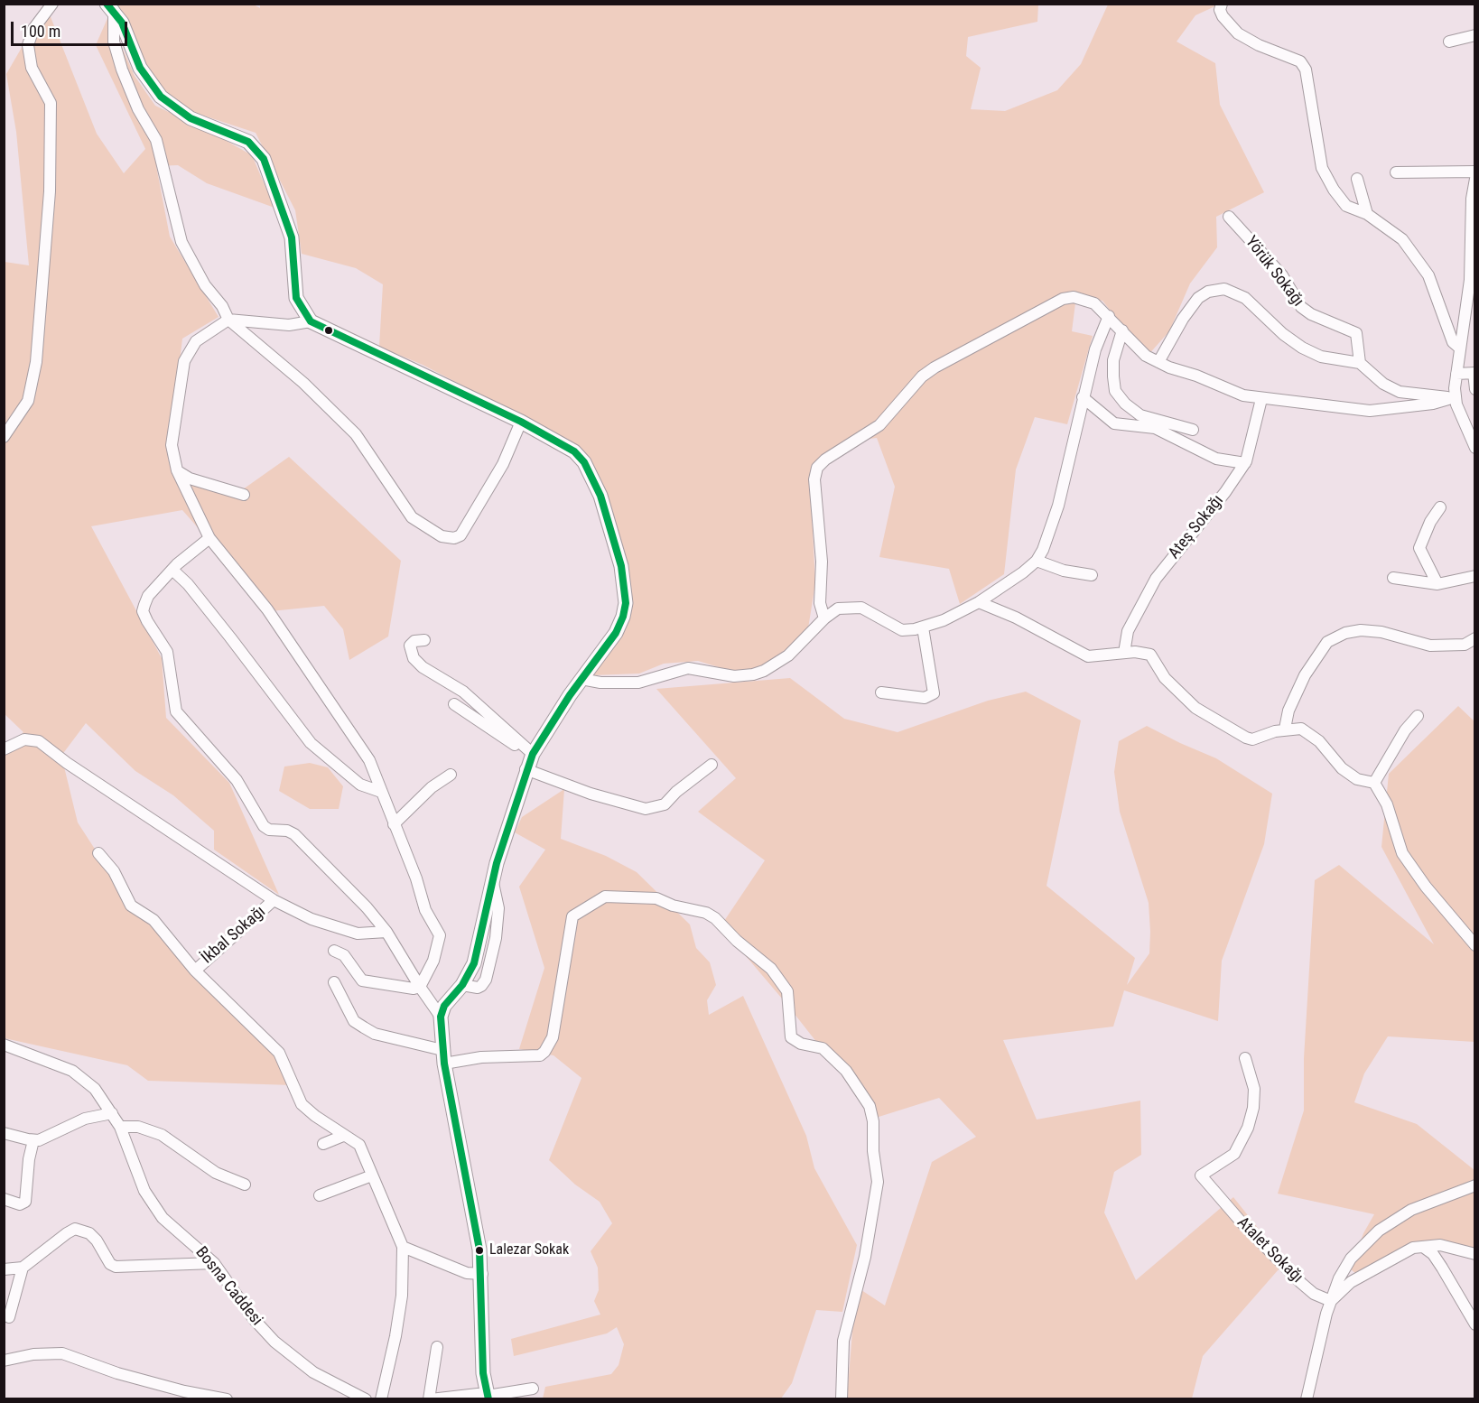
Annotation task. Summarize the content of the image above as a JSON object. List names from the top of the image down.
{
  "streets": {
    "street": [
      "Yörük Sokağı",
      "Ateş Sokağı",
      "İkbal Sokağı",
      "Atalet Sokağı",
      "Bosna Caddesi"
    ]
  },
  "places": ["Lalezar Sokak"],
  "scale_bar": "100 m"
}
